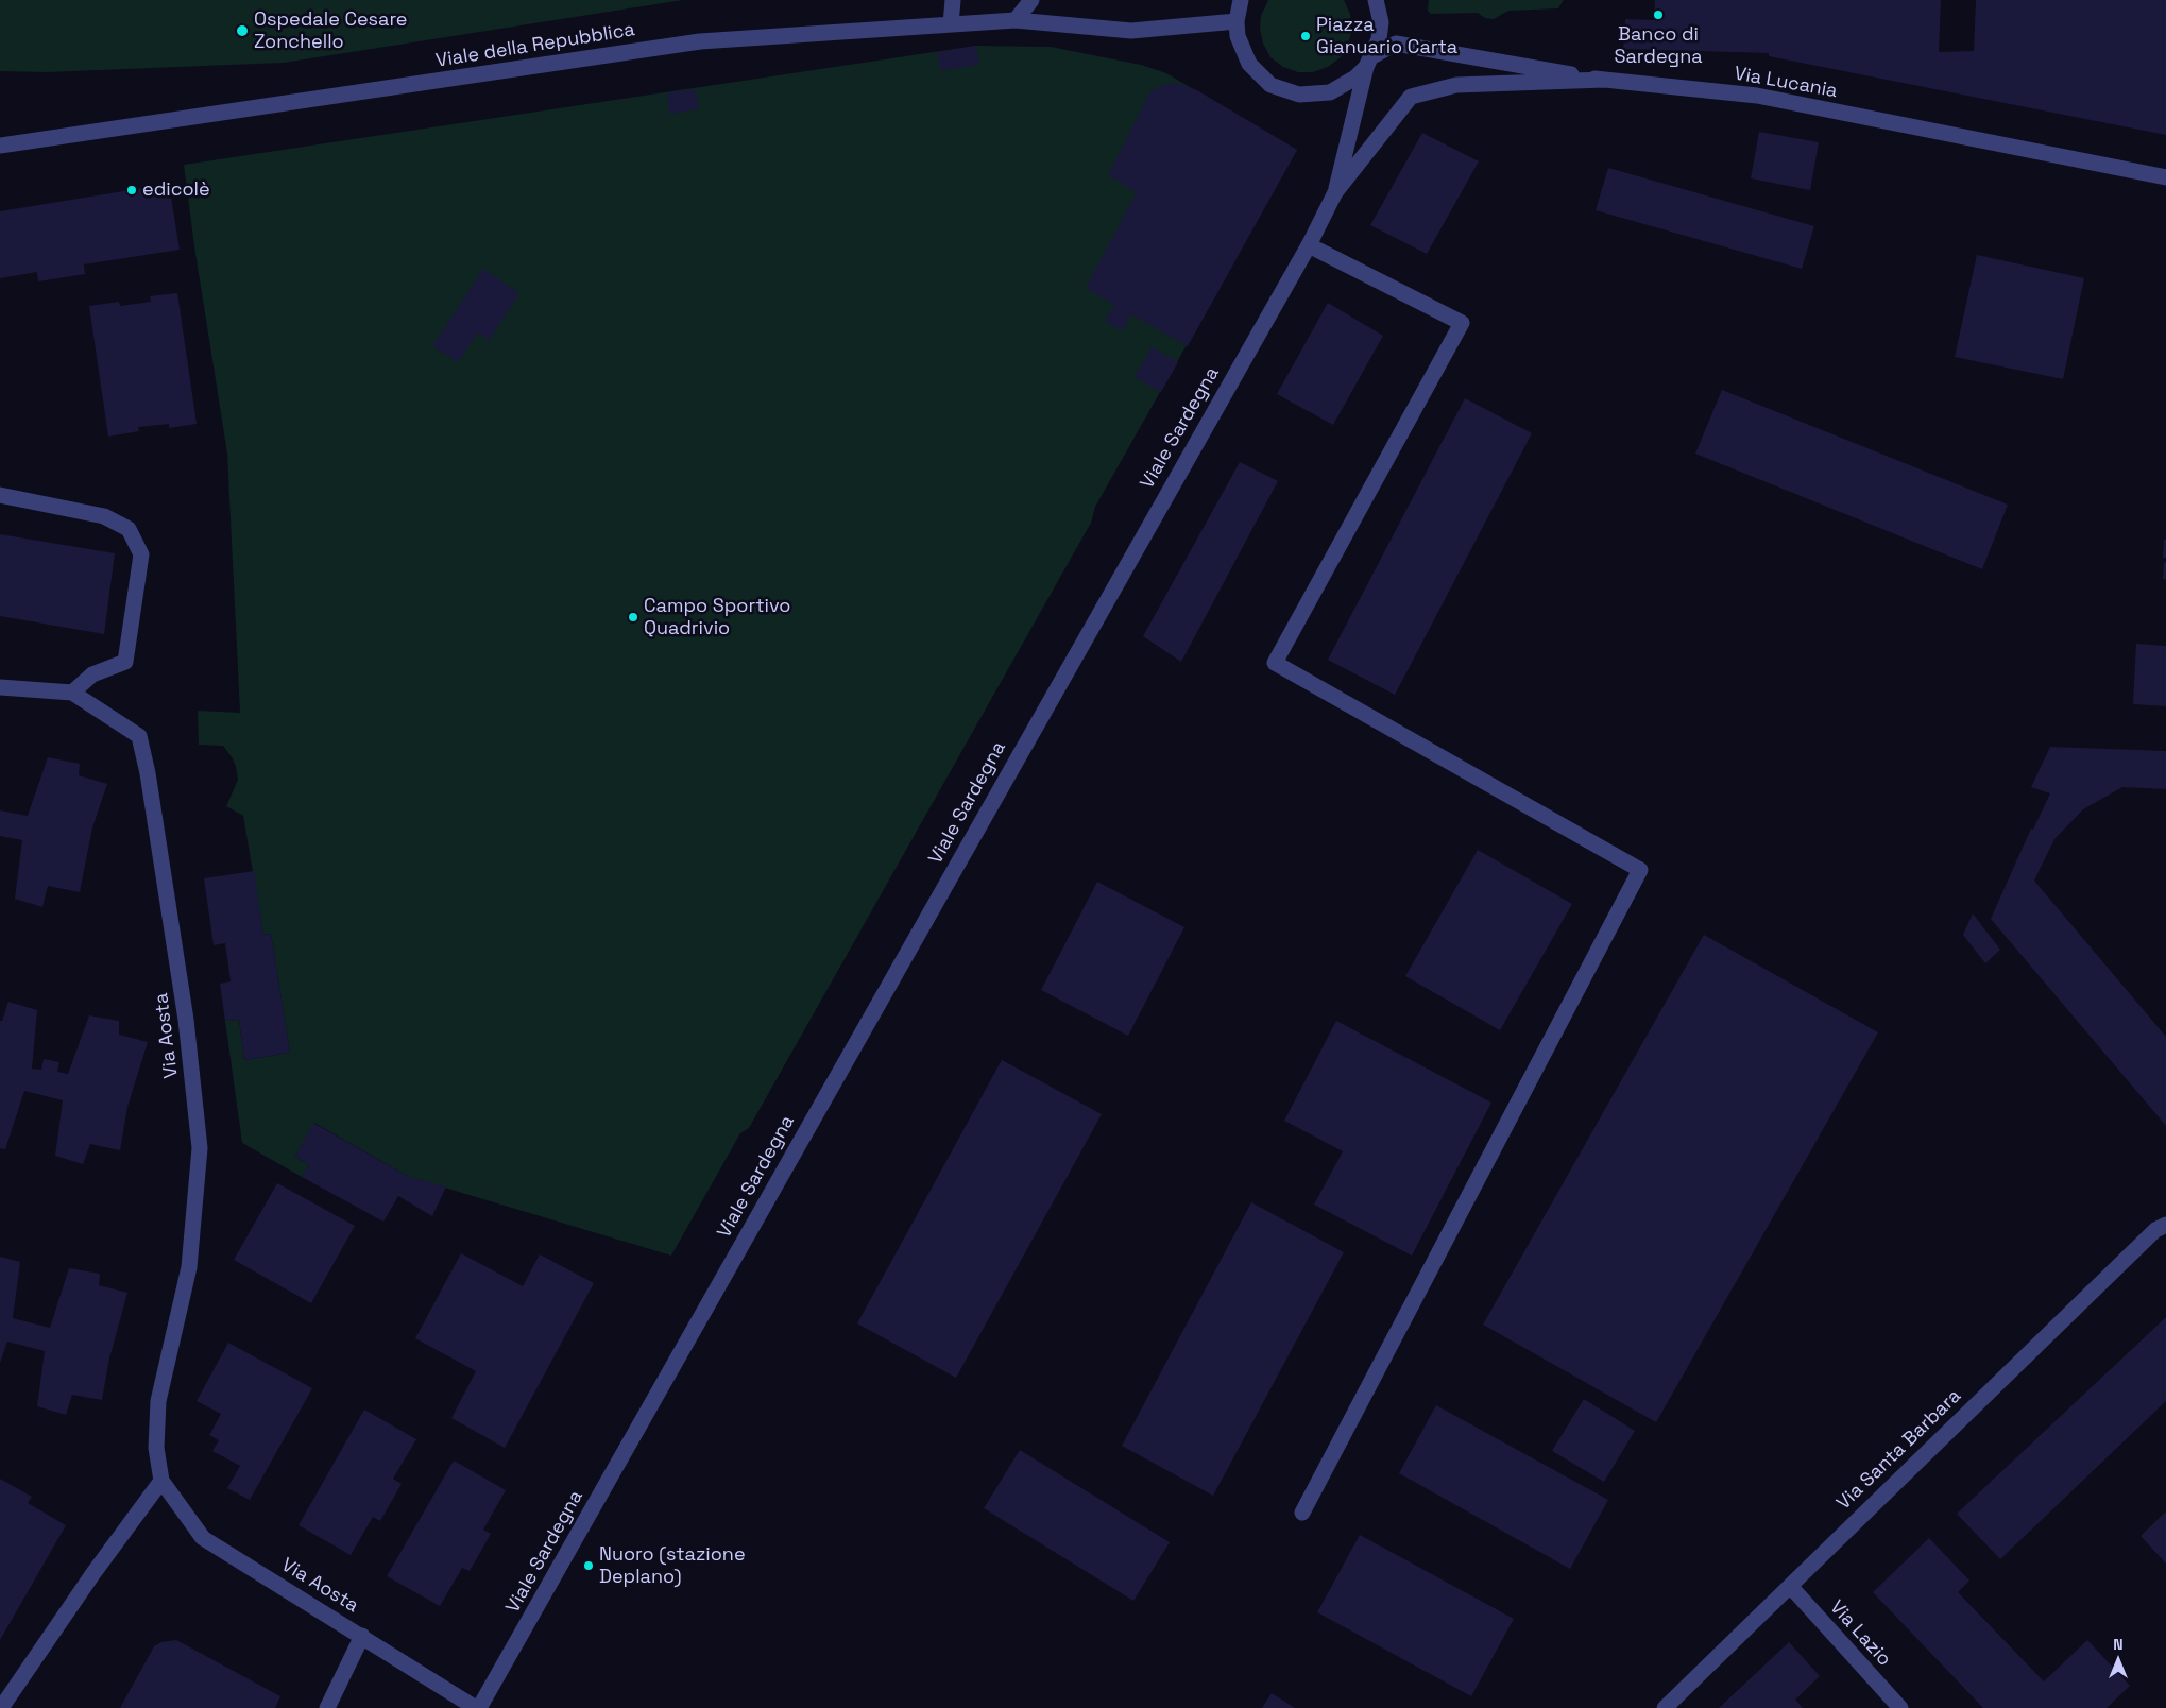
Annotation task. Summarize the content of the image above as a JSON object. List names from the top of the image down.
{
  "streets": {
    "street": [
      "Viale della Repubblica",
      "Via Lucania",
      "Viale Sardegna",
      "Via Aosta",
      "Via Santa Barbara",
      "Via Lazio"
    ]
  },
  "crossings": [
    ["Via Lucania", "Viale Sardegna"],
    ["Viale Sardegna", "Via Aosta"],
    ["Via Santa Barbara", "Via Lazio"]
  ],
  "places": [
    "Banco di Sardegna",
    "Ospedale Cesare Zonchello",
    "Piazza Gianuario Carta",
    "edicolè",
    "Campo Sportivo Quadrivio",
    "Nuoro (stazione Deplano)"
  ],
  "north": "top"
}
